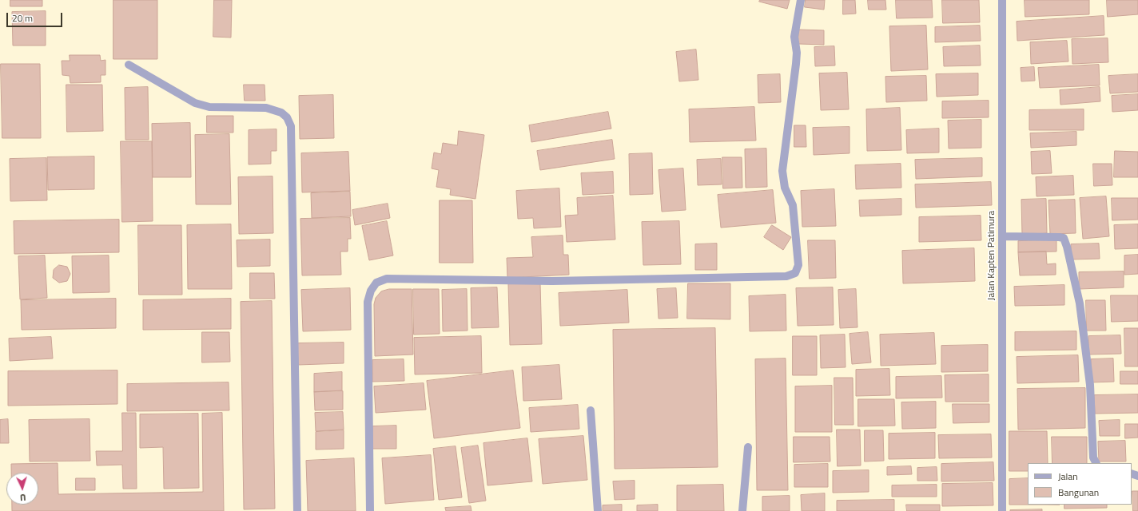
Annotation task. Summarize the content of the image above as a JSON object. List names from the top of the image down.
{
  "streets": {
    "street": ["Jalan Kapten Patimura"]
  },
  "legend": ["Jalan", "Bangunan"],
  "scale_bar": "20 m",
  "north": "bottom"
}
